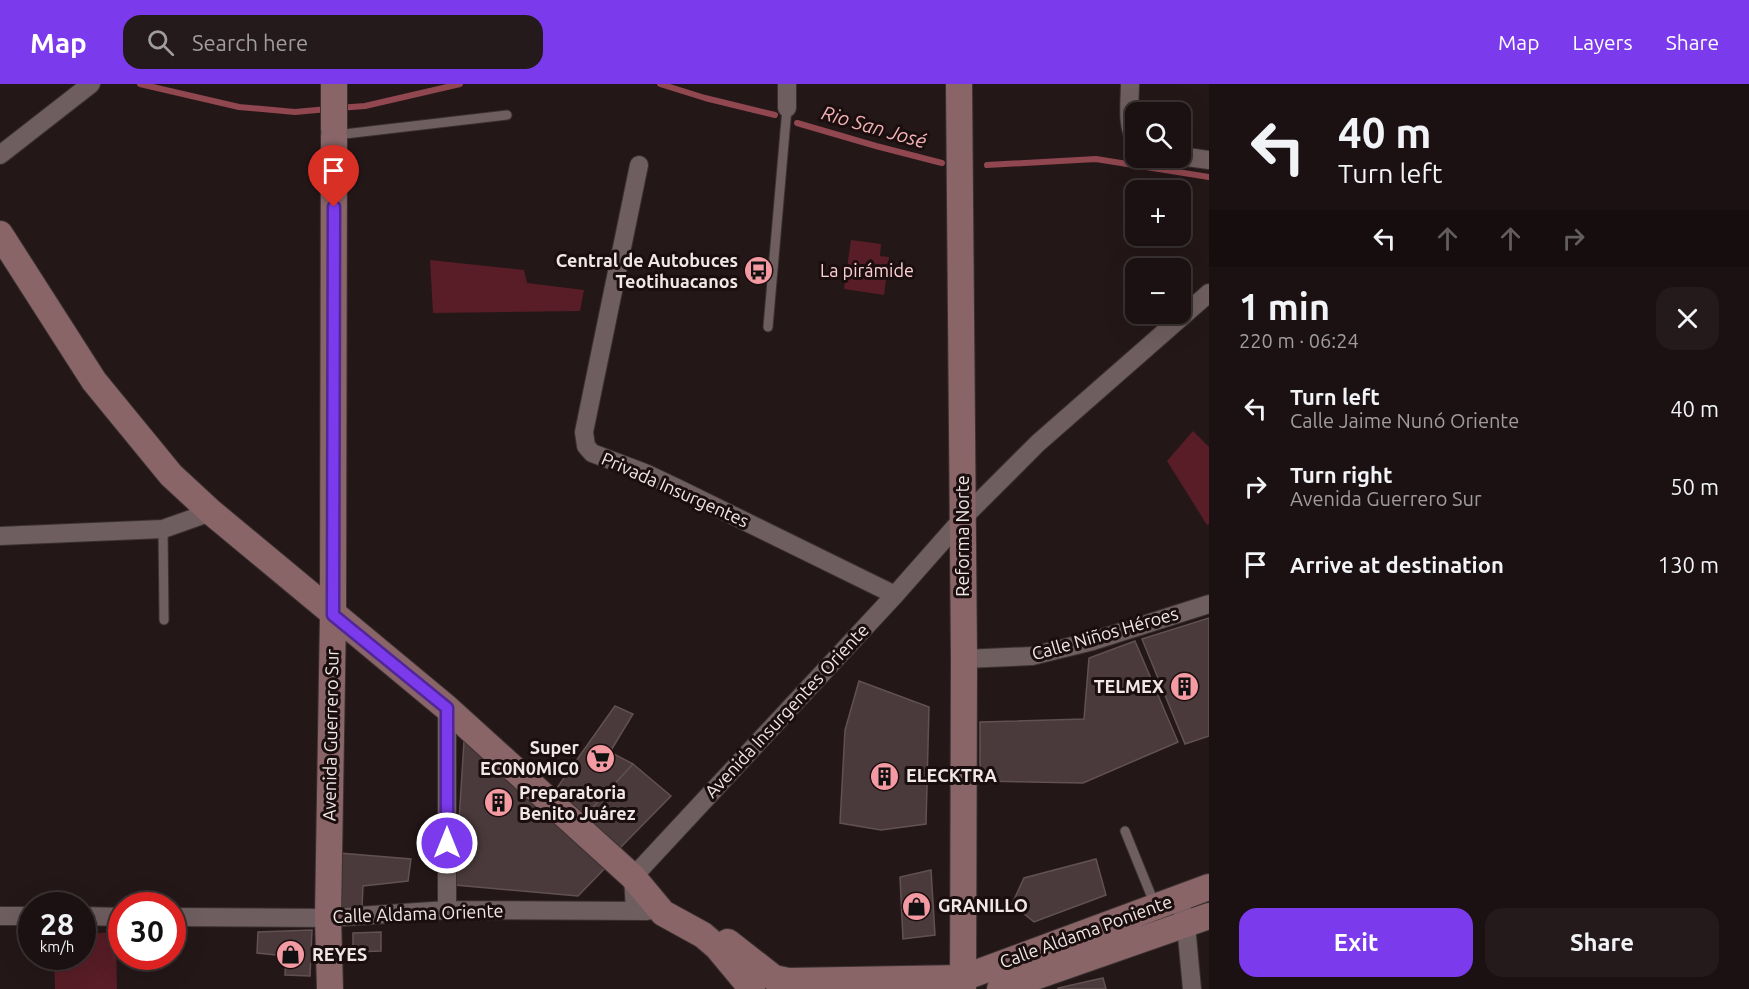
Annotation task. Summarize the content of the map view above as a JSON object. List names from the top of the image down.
{
  "streets": {
    "main road": [
      "Reforma Norte",
      "Avenida Guerrero Sur",
      "Calle Aldama Oriente",
      "Calle Aldama Poniente"
    ],
    "street": ["Privada Insurgentes", "Calle Niños Héroes", "Avenida Insurgentes Oriente"]
  },
  "crossings": [
    ["Privada Insurgentes", "Avenida Insurgentes Oriente"],
    ["Reforma Norte", "Calle Niños Héroes"],
    ["Reforma Norte", "Avenida Insurgentes Oriente"],
    ["Reforma Norte", "Calle Aldama Oriente"],
    ["Reforma Norte", "Calle Aldama Poniente"],
    ["Avenida Guerrero Sur", "Calle Aldama Oriente"],
    ["Calle Aldama Oriente", "Calle Aldama Poniente"]
  ],
  "water": ["Rio San José"],
  "parks": ["La pirámide"],
  "places": {
    "bus stop": ["Central de Autobuces Teotihuacanos"],
    "building": ["TELMEX", "ELECKTRA", "Preparatoria Benito Juárez"],
    "supermarket": ["Super EC0N0MIC0"],
    "shop": ["GRANILLO", "REYES"]
  },
  "page": {
    "header": "Map",
    "search": "Search here",
    "nav": ["Map", "Layers", "Share"],
    "turn": ["40 m", "Turn left"],
    "map_buttons": ["+", "−"],
    "heading": ["1 min", "220 m · 06:24"],
    "list": [
      {
        "name": "Turn left",
        "note": "Calle Jaime Nunó Oriente",
        "value": "40 m"
      },
      {
        "name": "Turn right",
        "note": "Avenida Guerrero Sur",
        "value": "50 m"
      },
      {
        "name": "Arrive at destination",
        "value": "130 m"
      }
    ],
    "speed": "28 km/h",
    "limit": "30",
    "buttons": ["Exit", "Share"]
  }
}
